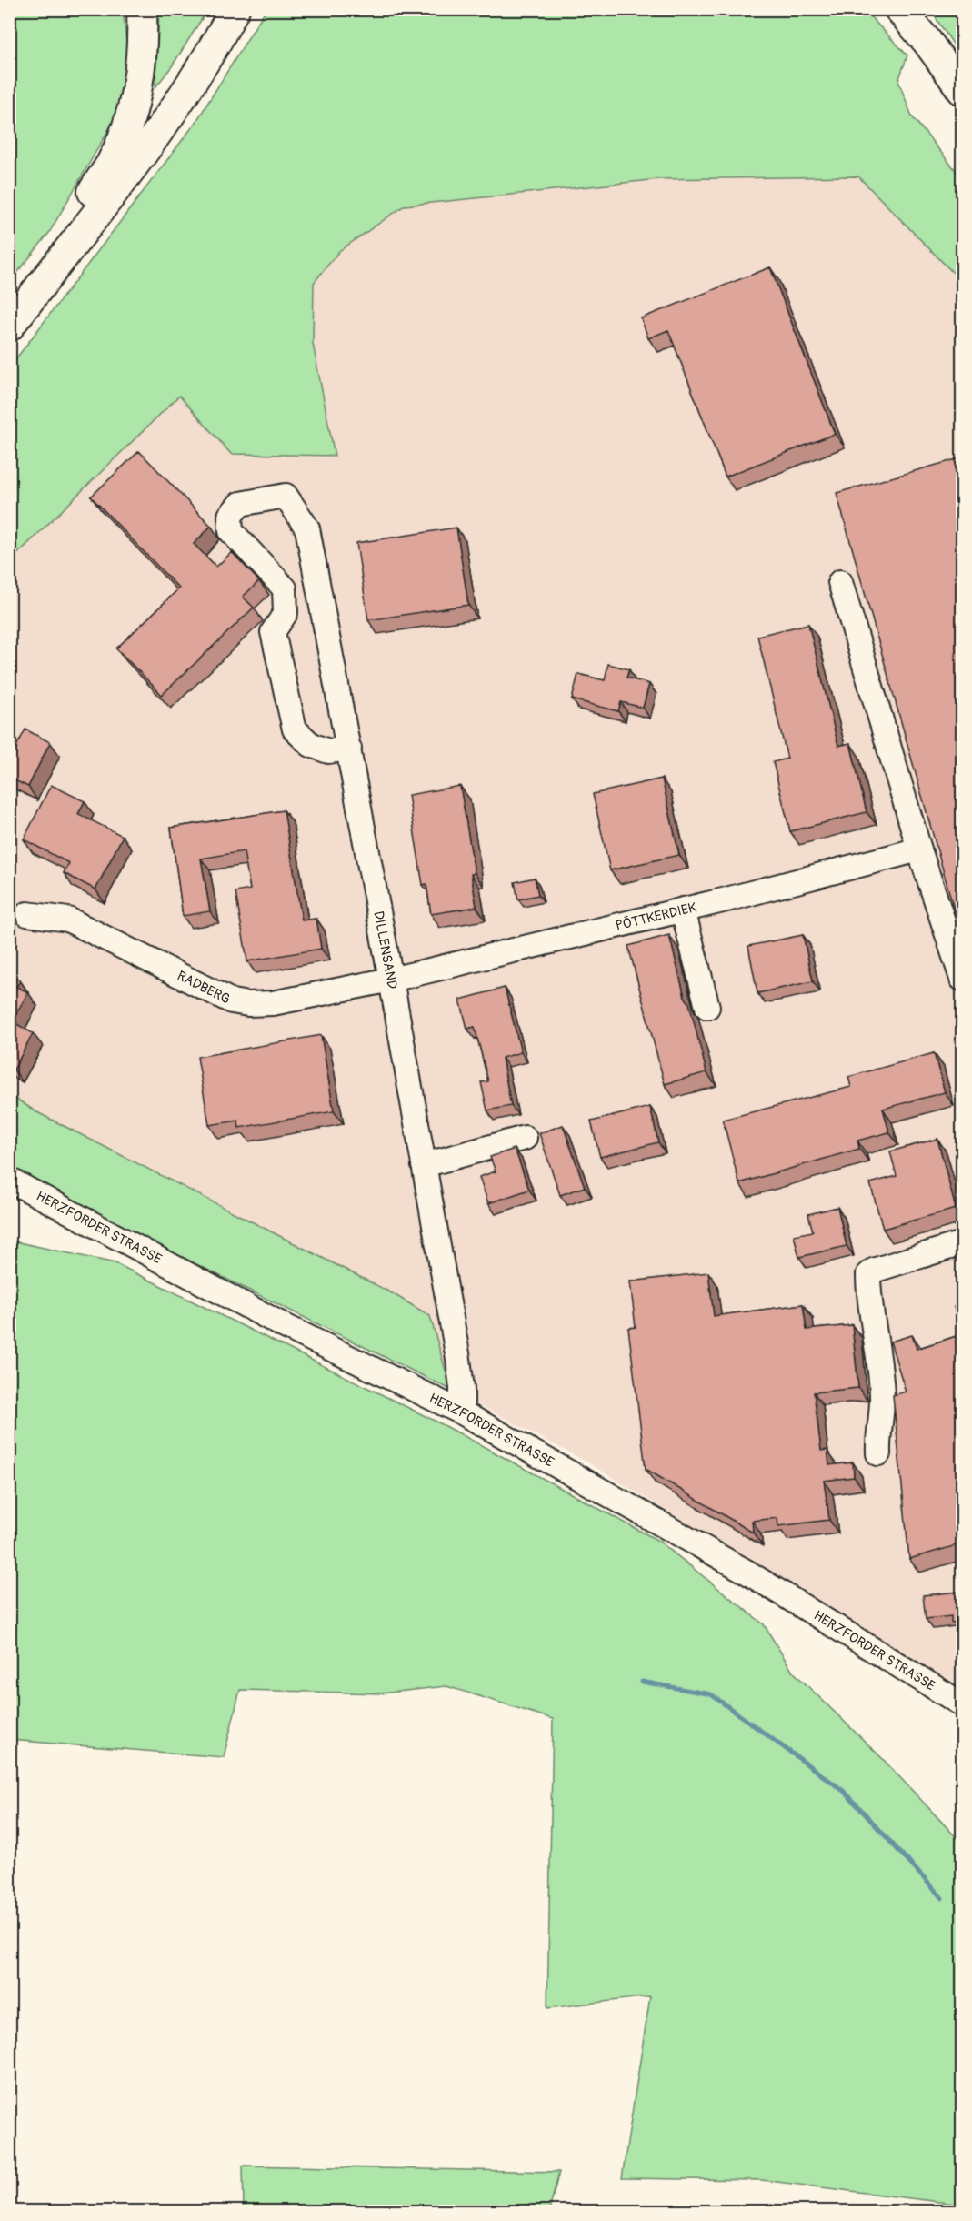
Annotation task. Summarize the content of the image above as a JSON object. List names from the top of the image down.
{
  "streets": {
    "street": [
      "PÖTTKERDIEK",
      "DILLENSAND",
      "RADBERG",
      "HERZFORDER STRASSE"
    ]
  },
  "crossings": [
    ["PÖTTKERDIEK", "DILLENSAND"],
    ["PÖTTKERDIEK", "RADBERG"],
    ["DILLENSAND", "RADBERG"],
    ["DILLENSAND", "HERZFORDER STRASSE"]
  ]
}
